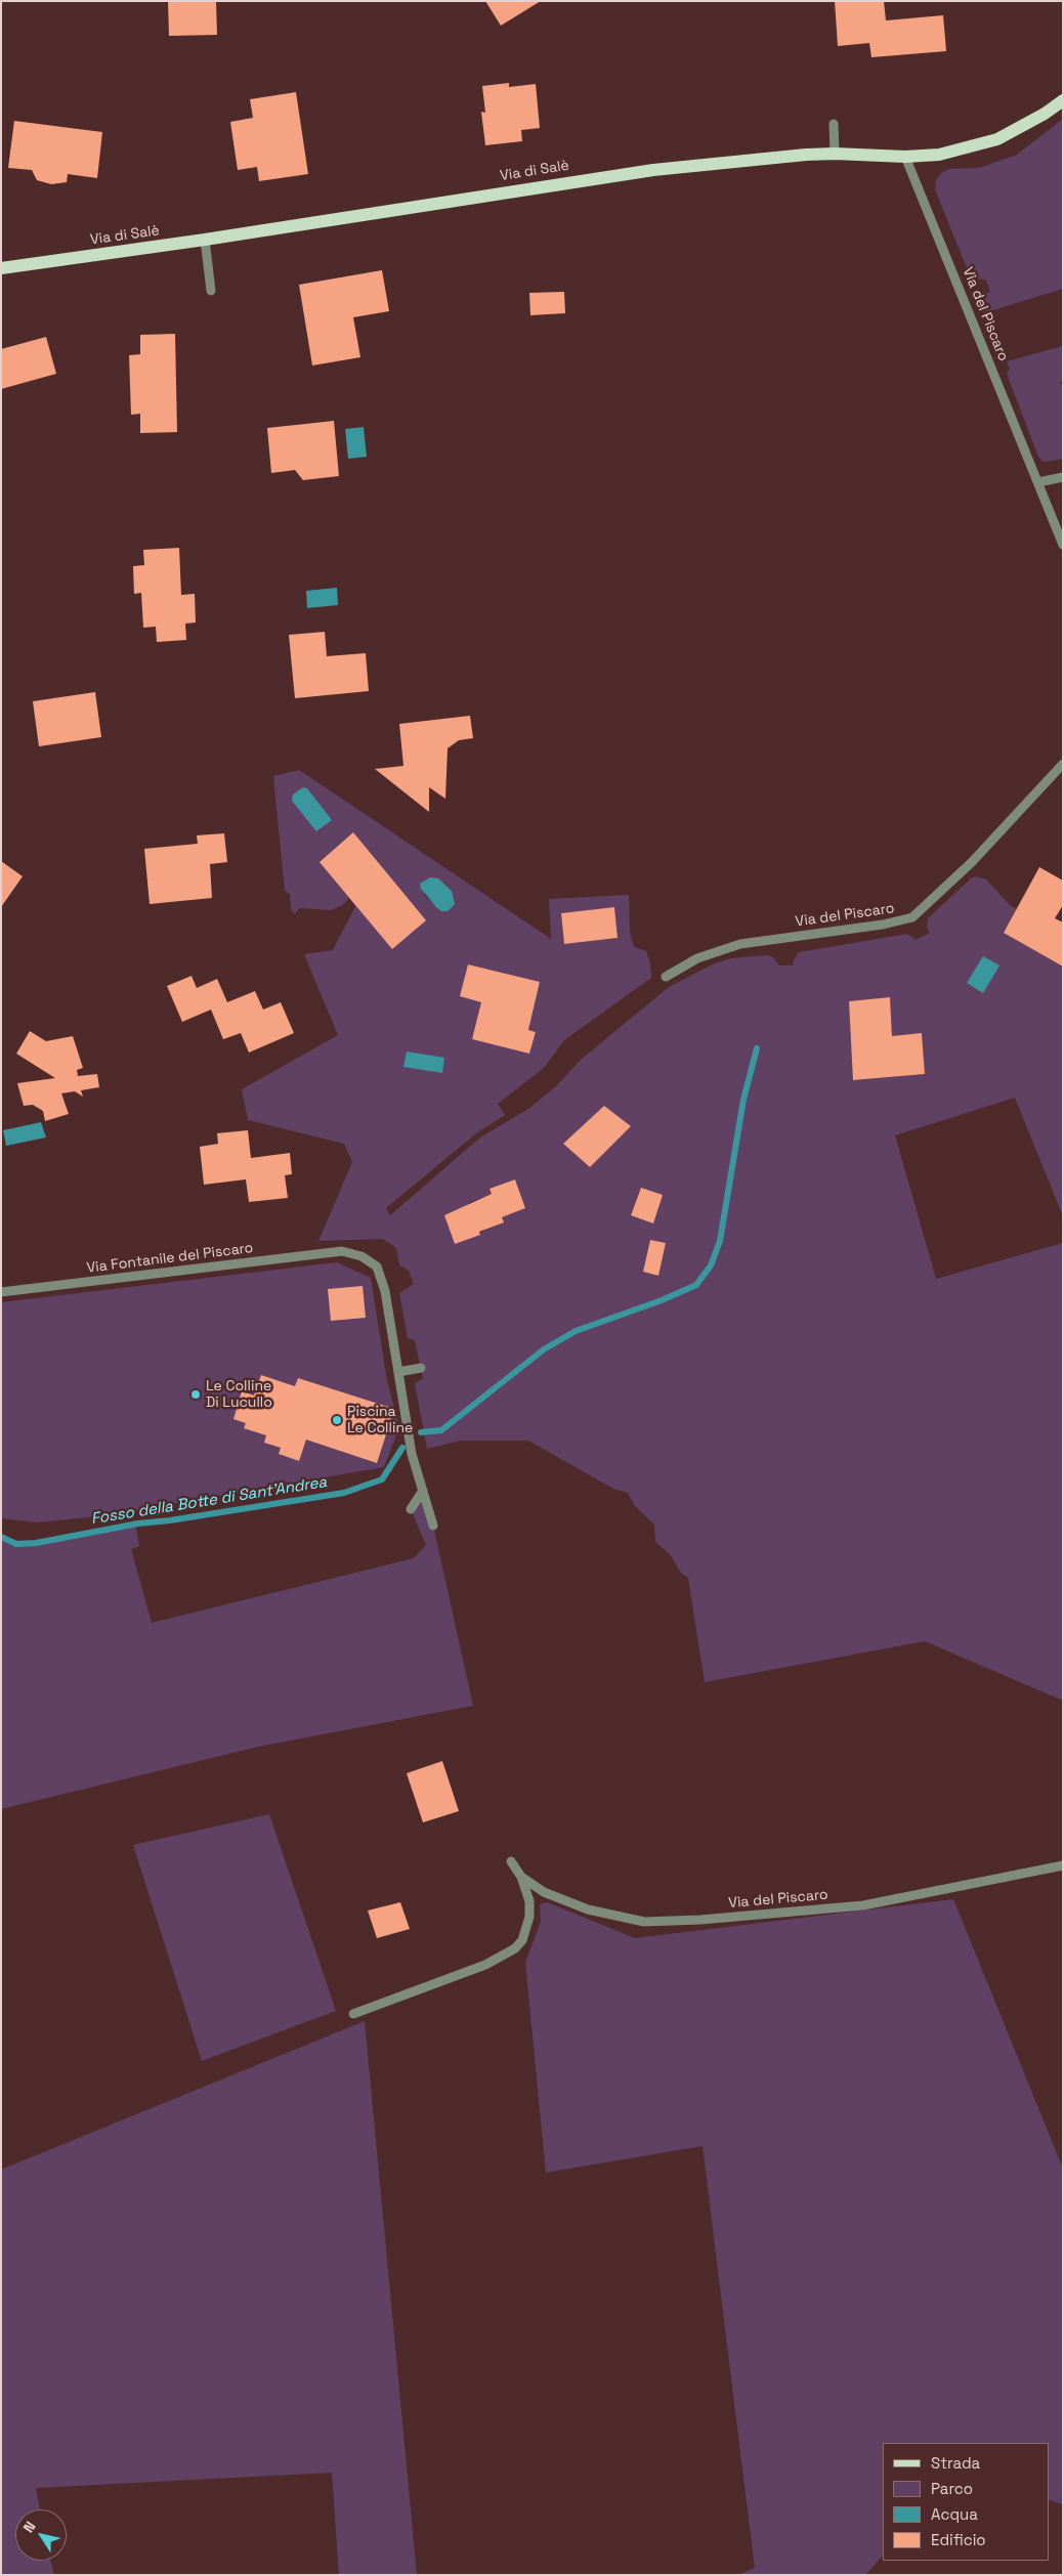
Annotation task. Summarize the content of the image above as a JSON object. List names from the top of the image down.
{
  "streets": {
    "main road": ["Via di Salè"],
    "street": ["Via del Piscaro", "Via Fontanile del Piscaro"]
  },
  "crossings": [
    ["Via di Salè", "Via del Piscaro"]
  ],
  "water": ["Fosso della Botte di Sant'Andrea"],
  "places": ["Le Colline Di Lucullo", "Piscina Le Colline"],
  "legend": [
    "Strada",
    "Parco",
    "Acqua",
    "Edificio"
  ],
  "north": "top left"
}
